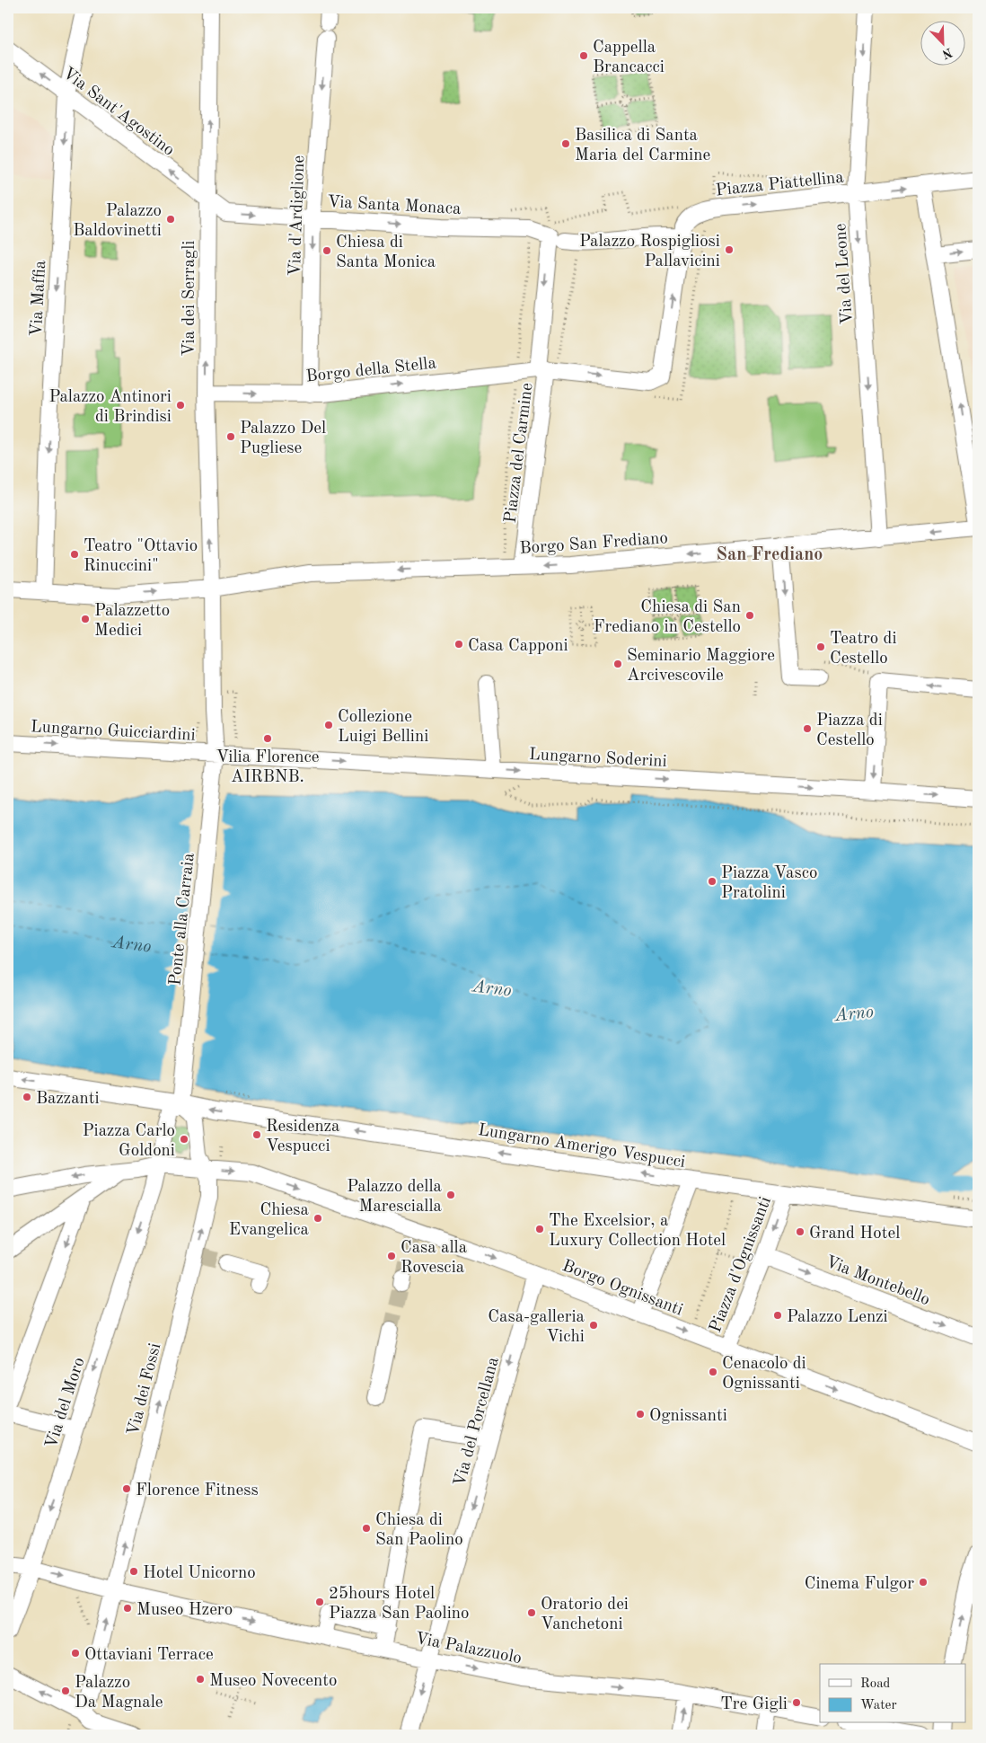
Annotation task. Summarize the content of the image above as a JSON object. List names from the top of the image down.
{
  "streets": {
    "street": [
      "Via Sant'Agostino",
      "Piazza Piattellina",
      "Via Santa Monaca",
      "Via d'Ardiglione",
      "Via del Leone",
      "Via Maffia",
      "Via dei Serragli",
      "Borgo della Stella",
      "Piazza del Carmine",
      "Borgo San Frediano",
      "Lungarno Guicciardini",
      "Lungarno Soderini",
      "Ponte alla Carraia",
      "Lungarno Amerigo Vespucci",
      "Piazza d'Ognissanti",
      "Via Montebello",
      "Borgo Ognissanti",
      "Via dei Fossi",
      "Via del Moro",
      "Via del Porcellana",
      "Via Palazzuolo"
    ]
  },
  "crossings": [
    ["Via Sant'Agostino", "Via Santa Monaca"],
    ["Via Sant'Agostino", "Via Maffia"],
    ["Via Sant'Agostino", "Via dei Serragli"],
    ["Piazza Piattellina", "Via del Leone"],
    ["Piazza Piattellina", "Piazza del Carmine"],
    ["Via Santa Monaca", "Via d'Ardiglione"],
    ["Via Santa Monaca", "Via dei Serragli"],
    ["Via Santa Monaca", "Piazza del Carmine"],
    ["Via d'Ardiglione", "Borgo della Stella"],
    ["Via del Leone", "Borgo San Frediano"],
    ["Via Maffia", "Borgo San Frediano"],
    ["Via dei Serragli", "Borgo della Stella"],
    ["Via dei Serragli", "Borgo San Frediano"],
    ["Via dei Serragli", "Lungarno Guicciardini"],
    ["Via dei Serragli", "Lungarno Soderini"],
    ["Via dei Serragli", "Ponte alla Carraia"],
    ["Borgo della Stella", "Piazza del Carmine"],
    ["Piazza del Carmine", "Borgo San Frediano"],
    ["Lungarno Guicciardini", "Lungarno Soderini"],
    ["Lungarno Guicciardini", "Ponte alla Carraia"],
    ["Lungarno Soderini", "Ponte alla Carraia"],
    ["Ponte alla Carraia", "Lungarno Amerigo Vespucci"],
    ["Lungarno Amerigo Vespucci", "Piazza d'Ognissanti"],
    ["Piazza d'Ognissanti", "Via Montebello"],
    ["Piazza d'Ognissanti", "Borgo Ognissanti"],
    ["Borgo Ognissanti", "Via dei Fossi"],
    ["Borgo Ognissanti", "Via del Porcellana"],
    ["Via dei Fossi", "Via Palazzuolo"],
    ["Via del Moro", "Via Palazzuolo"],
    ["Via del Porcellana", "Via Palazzuolo"]
  ],
  "one_way": [
    "Via Sant'Agostino",
    "Piazza Piattellina",
    "Via Santa Monaca",
    "Via d'Ardiglione",
    "Via Maffia",
    "Via dei Serragli",
    "Borgo della Stella",
    "Lungarno Guicciardini",
    "Lungarno Soderini",
    "Lungarno Amerigo Vespucci",
    "Via Montebello",
    "Borgo Ognissanti",
    "Via dei Fossi",
    "Via del Porcellana",
    "Via Palazzuolo"
  ],
  "districts": ["San Frediano"],
  "water": ["Arno"],
  "places": [
    "Cappella Brancacci",
    "Basilica di Santa Maria del Carmine",
    "Palazzo Baldovinetti",
    "Palazzo Rospigliosi Pallavicini",
    "Chiesa di Santa Monica",
    "Palazzo Antinori di Brindisi",
    "Palazzo Del Pugliese",
    "Teatro \"Ottavio Rinuccini\"",
    "Chiesa di San Frediano in Cestello",
    "Palazzetto Medici",
    "Casa Capponi",
    "Teatro di Cestello",
    "Seminario Maggiore Arcivescovile",
    "Collezione Luigi Bellini",
    "Piazza di Cestello",
    "Vilia Florence AIRBNB.",
    "Piazza Vasco Pratolini",
    "Bazzanti",
    "Residenza Vespucci",
    "Piazza Carlo Goldoni",
    "Palazzo della Marescialla",
    "Chiesa Evangelica",
    "The Excelsior, a Luxury Collection Hotel",
    "Grand Hotel",
    "Casa alla Rovescia",
    "Palazzo Lenzi",
    "Casa-galleria Vichi",
    "Cenacolo di Ognissanti",
    "Ognissanti",
    "Florence Fitness",
    "Chiesa di San Paolino",
    "Hotel Unicorno",
    "Cinema Fulgor",
    "25hours Hotel Piazza San Paolino",
    "Museo Hzero",
    "Oratorio dei Vanchetoni",
    "Ottaviani Terrace",
    "Museo Novecento",
    "Palazzo Da Magnale",
    "Tre Gigli"
  ],
  "legend": ["Road", "Water"],
  "north": "bottom right"
}
